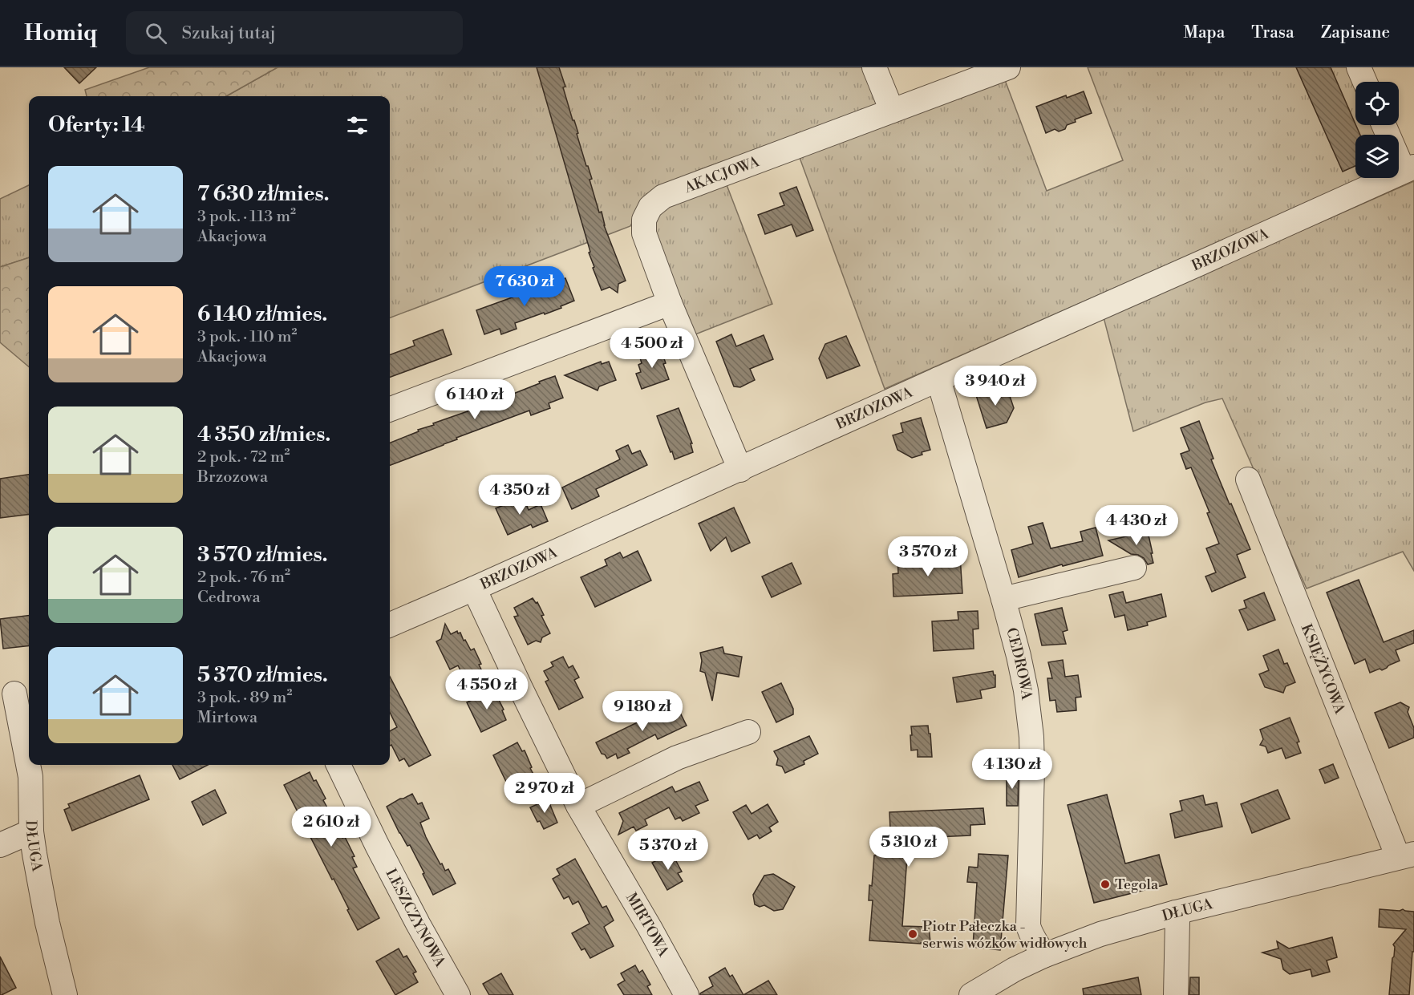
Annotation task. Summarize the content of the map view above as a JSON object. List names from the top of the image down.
{
  "streets": {
    "street": [
      "AKACJOWA",
      "BRZOZOWA",
      "CEDROWA",
      "KSIĘŻYCOWA",
      "DŁUGA",
      "LESZCZYNOWA",
      "MIRTOWA"
    ]
  },
  "crossings": [
    ["AKACJOWA", "BRZOZOWA"],
    ["BRZOZOWA", "CEDROWA"],
    ["BRZOZOWA", "MIRTOWA"],
    ["CEDROWA", "DŁUGA"],
    ["KSIĘŻYCOWA", "DŁUGA"]
  ],
  "places": ["Tegola", "Piotr Pałeczka - serwis wózków widłowych"],
  "page": {
    "header": "Homiq",
    "search": "Szukaj tutaj",
    "nav": ["Mapa", "Trasa", "Zapisane"],
    "heading": "Oferty: 14",
    "list": [
      {
        "name": "7 630 zł/mies.",
        "note": "3 pok. · 113 m² · Akacjowa"
      },
      {
        "name": "6 140 zł/mies.",
        "note": "3 pok. · 110 m² · Akacjowa"
      },
      {
        "name": "4 350 zł/mies.",
        "note": "2 pok. · 72 m² · Brzozowa"
      },
      {
        "name": "3 570 zł/mies.",
        "note": "2 pok. · 76 m² · Cedrowa"
      },
      {
        "name": "5 370 zł/mies.",
        "note": "3 pok. · 89 m² · Mirtowa"
      }
    ],
    "price": [
      "7 630 zł",
      "4 500 zł",
      "3 940 zł",
      "6 140 zł",
      "4 350 zł",
      "4 430 zł",
      "3 570 zł",
      "4 550 zł",
      "9 180 zł",
      "4 130 zł",
      "2 970 zł",
      "2 610 zł",
      "5 310 zł",
      "5 370 zł"
    ]
  }
}
